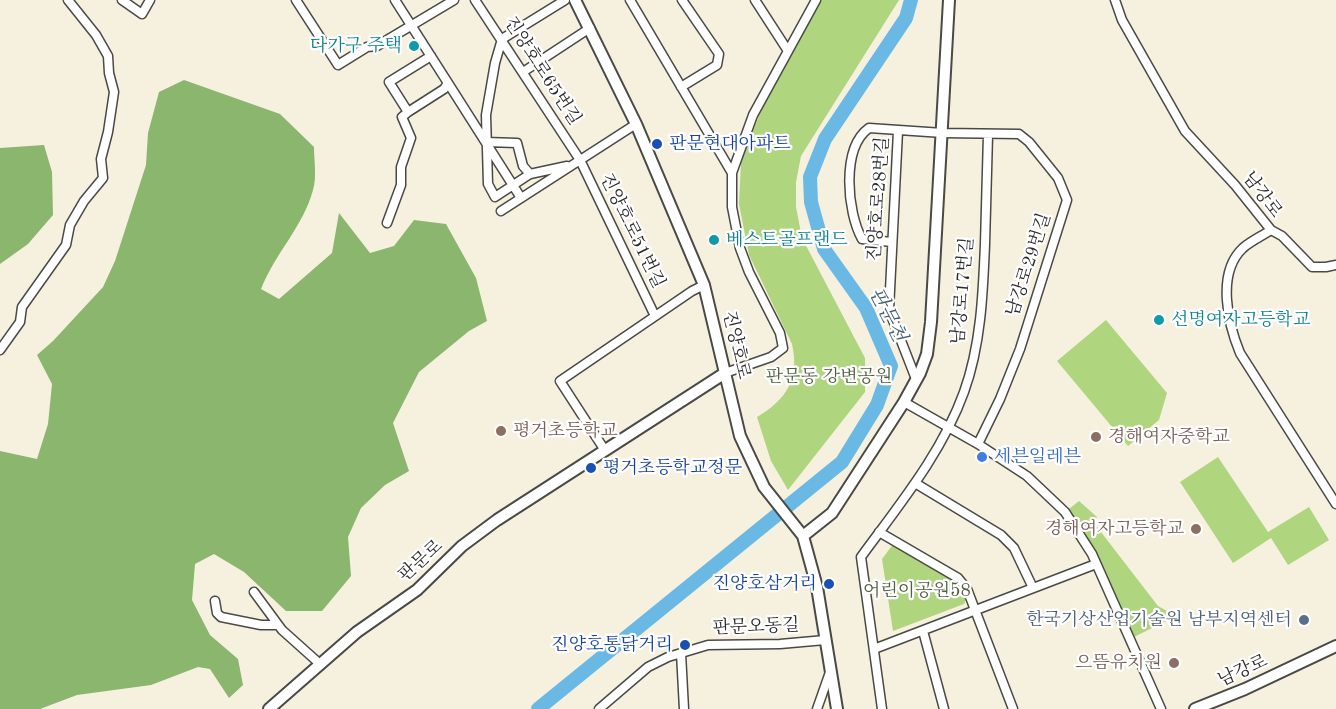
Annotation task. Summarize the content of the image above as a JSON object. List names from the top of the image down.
{
  "streets": {
    "street": [
      "진양호로65번길",
      "남강로",
      "진양호로28번길",
      "진양호로51번길",
      "남강로29번길",
      "남강로17번길",
      "진양호로",
      "판문로",
      "판문오동길"
    ]
  },
  "crossings": [
    ["진양호로65번길", "진양호로51번길"],
    ["진양호로28번길", "남강로29번길"],
    ["진양호로28번길", "남강로17번길"],
    ["진양호로51번길", "진양호로"],
    ["진양호로51번길", "판문로"],
    ["남강로29번길", "남강로17번길"],
    ["진양호로", "판문로"],
    ["진양호로", "판문오동길"]
  ],
  "water": ["판문천"],
  "parks": ["판문동 강변공원", "어린이공원58"],
  "places": [
    "다가구 주택",
    "판문현대아파트",
    "베스트골프랜드",
    "선명여자고등학교",
    "평거초등학교",
    "경해여자중학교",
    "세븐일레븐",
    "평거초등학교정문",
    "경해여자고등학교",
    "진양호삼거리",
    "한국기상산업기술원 남부지역센터",
    "진양호통닭거리",
    "으뜸유치원"
  ]
}
